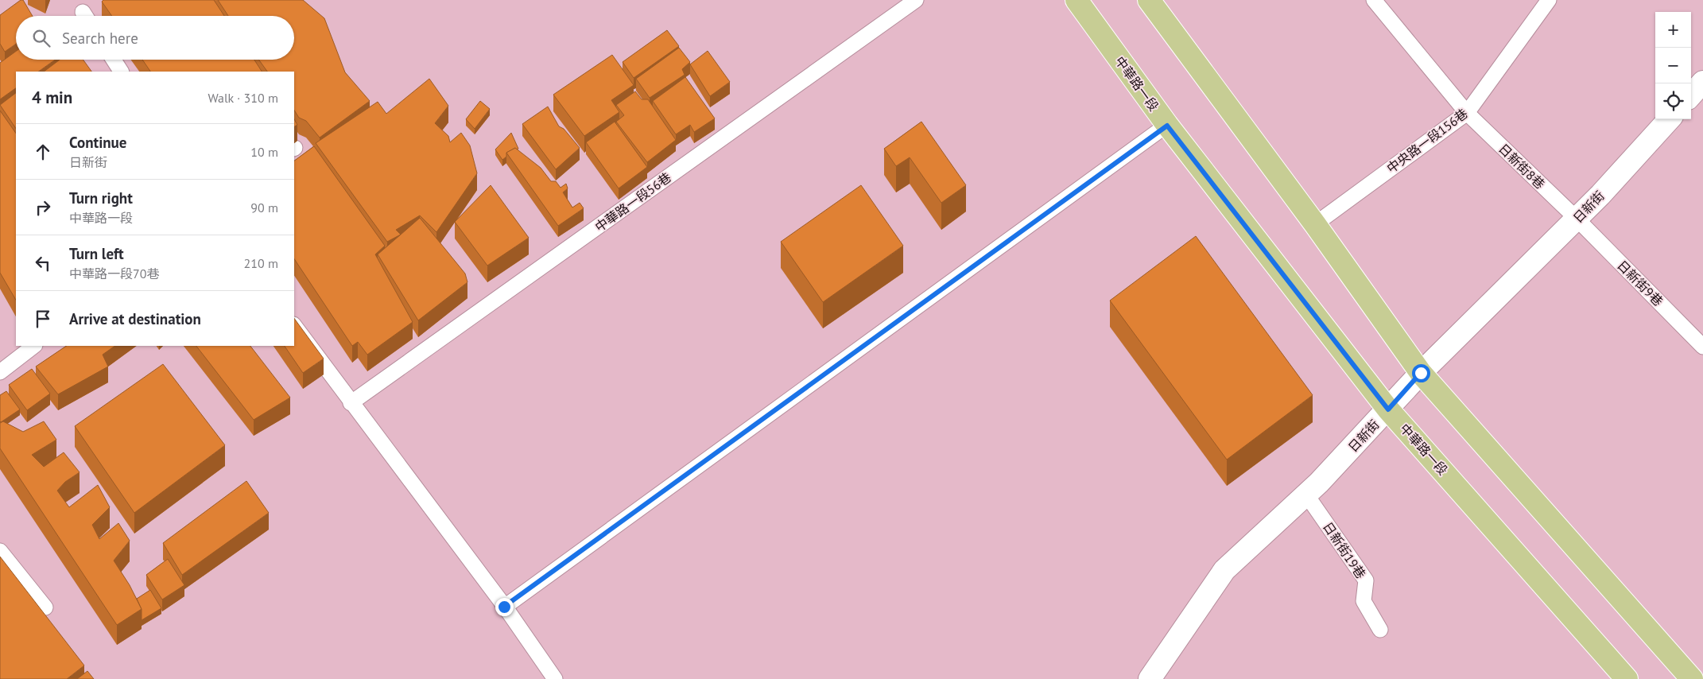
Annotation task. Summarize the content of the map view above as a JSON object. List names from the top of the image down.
{
  "streets": {
    "main road": ["中華路一段"],
    "street": ["日新街"],
    "lane": [
      "中央路一段156巷",
      "日新街8巷",
      "中華路一段56巷",
      "日新街9巷",
      "日新街19巷"
    ]
  },
  "crossings": [
    ["中華路一段", "日新街"],
    ["中央路一段156巷", "日新街8巷"],
    ["日新街8巷", "日新街"],
    ["日新街8巷", "日新街9巷"],
    ["日新街", "日新街9巷"],
    ["日新街", "日新街19巷"]
  ],
  "page": {
    "map_buttons": ["+", "−"],
    "search": "Search here",
    "heading": ["4 min", "Walk · 310 m"],
    "list": [
      ["Continue", "日新街", "10 m"],
      ["Turn right", "中華路一段", "90 m"],
      ["Turn left", "中華路一段70巷", "210 m"],
      "Arrive at destination"
    ]
  }
}
